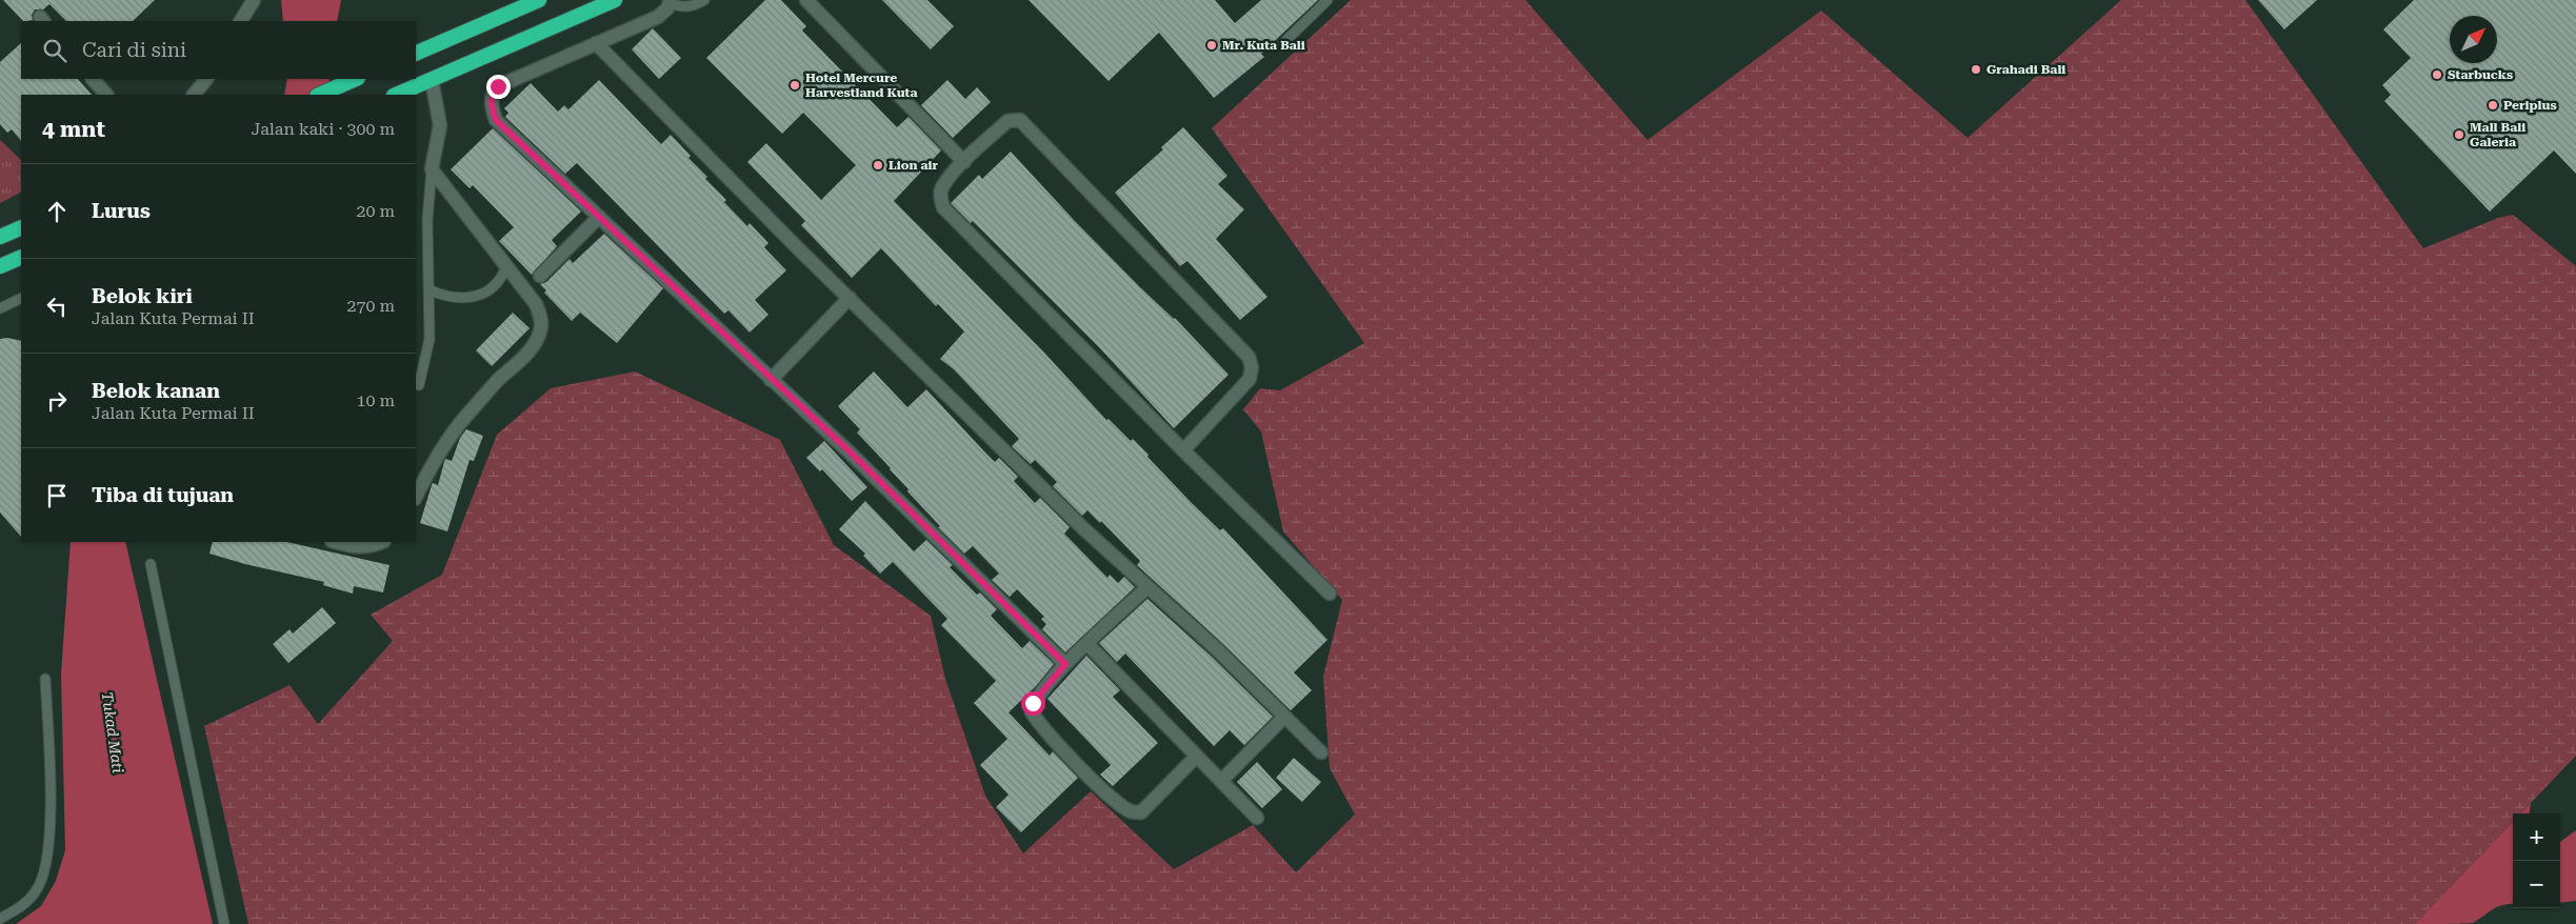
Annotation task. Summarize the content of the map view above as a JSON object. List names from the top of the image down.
{
  "water": ["Tukad Mati"],
  "places": [
    "Mr. Kuta Bali",
    "Grahadi Bali",
    "Starbucks",
    "Hotel Mercure Harvestland Kuta",
    "Periplus",
    "Mall Bali Galeria",
    "Lion air"
  ],
  "north": "top right",
  "page": {
    "search": "Cari di sini",
    "heading": ["4 mnt", "Jalan kaki · 300 m"],
    "list": [
      ["Lurus", "20 m"],
      ["Belok kiri", "Jalan Kuta Permai II", "270 m"],
      ["Belok kanan", "Jalan Kuta Permai II", "10 m"],
      "Tiba di tujuan"
    ],
    "map_buttons": ["+", "−"]
  }
}
